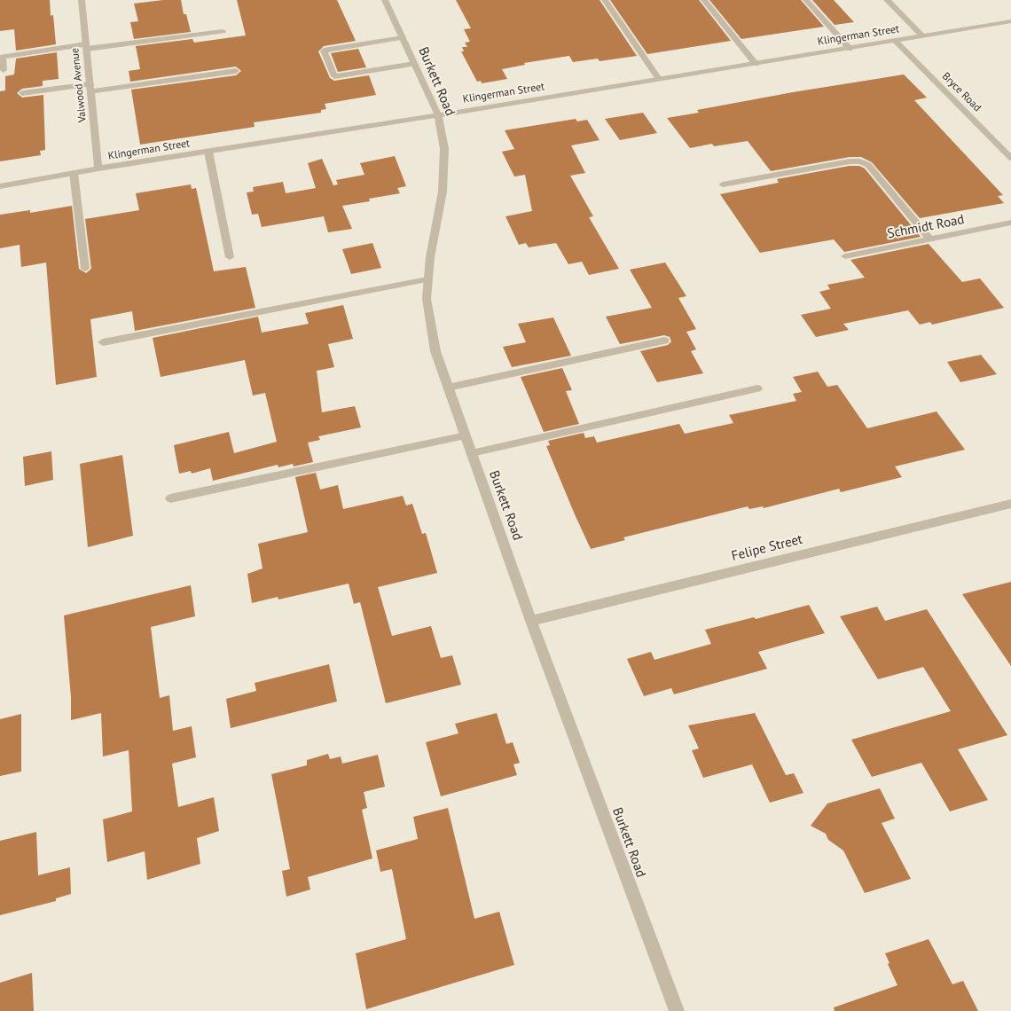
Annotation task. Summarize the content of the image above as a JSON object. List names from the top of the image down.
{
  "streets": {
    "street": [
      "Klingerman Street",
      "Burkett Road",
      "Valwood Avenue",
      "Bryce Road",
      "Schmidt Road",
      "Felipe Street"
    ]
  },
  "crossings": [
    ["Klingerman Street", "Burkett Road"],
    ["Klingerman Street", "Valwood Avenue"],
    ["Klingerman Street", "Bryce Road"],
    ["Burkett Road", "Felipe Street"]
  ]
}
